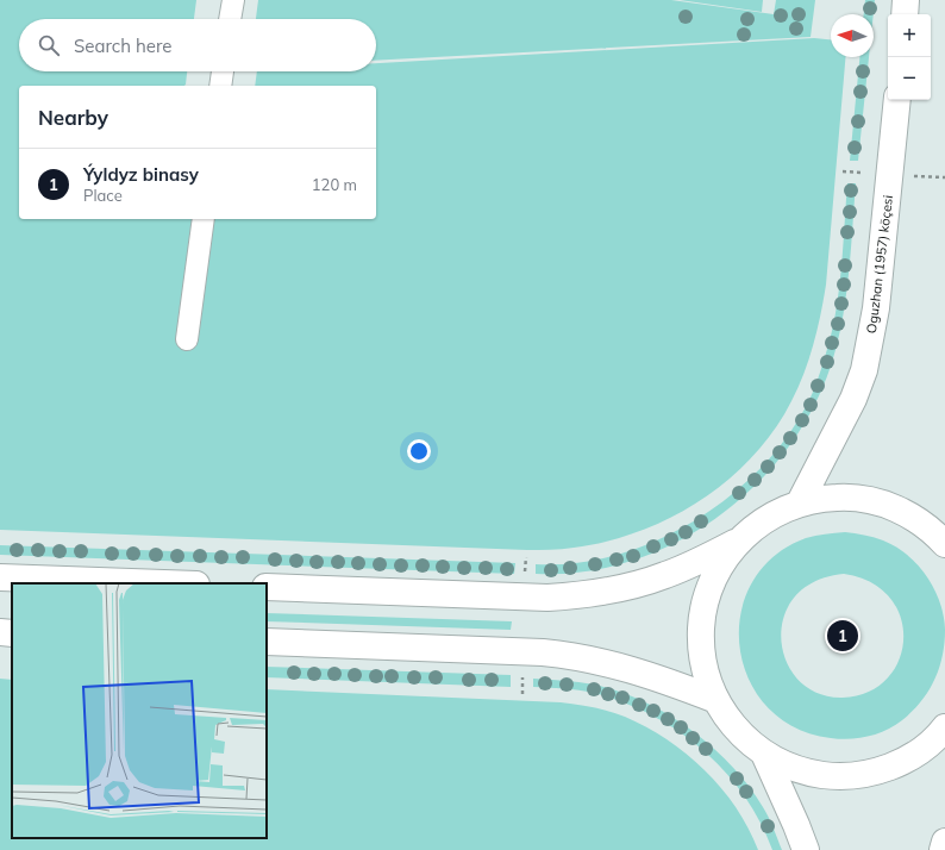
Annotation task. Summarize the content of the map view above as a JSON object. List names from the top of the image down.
{
  "streets": {
    "main road": ["Oguzhan (1957) köçesi"]
  },
  "north": "left",
  "page": {
    "map_buttons": ["+", "−"],
    "search": "Search here",
    "heading": "Nearby",
    "list": [
      {
        "mark": "1",
        "name": "Ýyldyz binasy",
        "note": "Place",
        "value": "120 m"
      }
    ],
    "pins": "1"
  }
}
